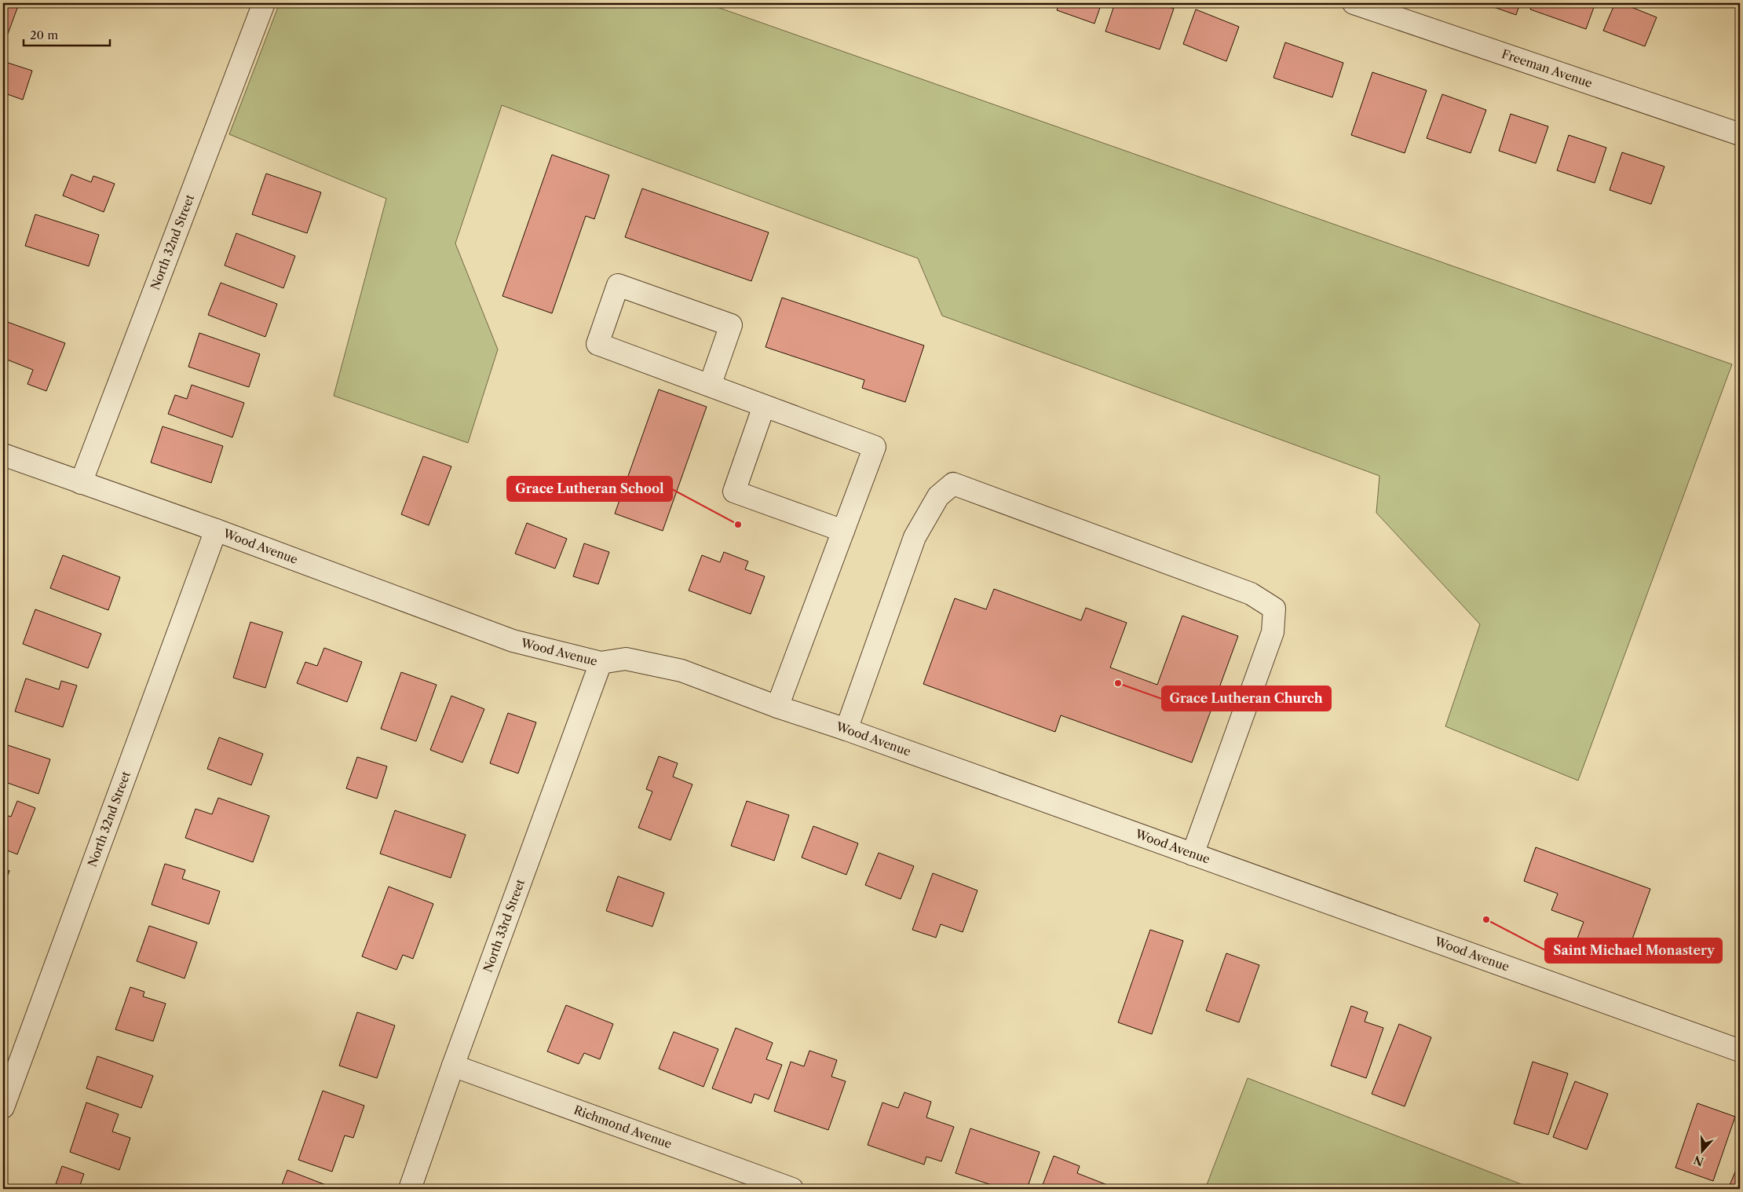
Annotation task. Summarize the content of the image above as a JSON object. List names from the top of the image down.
{
  "streets": {
    "street": [
      "Freeman Avenue",
      "North 32nd Street",
      "Wood Avenue",
      "North 33rd Street",
      "Richmond Avenue"
    ]
  },
  "crossings": [
    ["North 32nd Street", "Wood Avenue"],
    ["Wood Avenue", "North 33rd Street"],
    ["North 33rd Street", "Richmond Avenue"]
  ],
  "places": ["Grace Lutheran School", "Grace Lutheran Church", "Saint Michael Monastery"],
  "scale_bar": "20 m",
  "north": "bottom"
}
